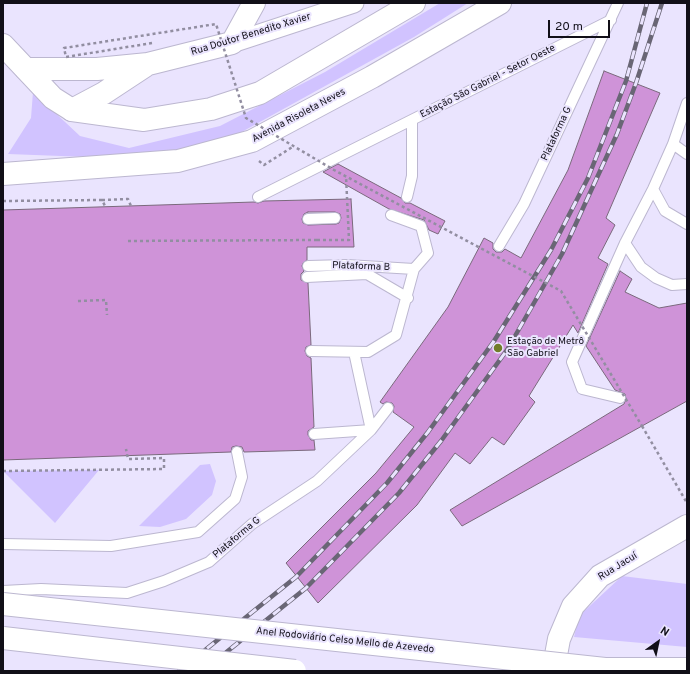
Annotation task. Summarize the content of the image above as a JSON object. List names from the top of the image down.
{
  "streets": {
    "main road": [
      "Rua Doutor Benedito Xavier",
      "Avenida Risoleta Neves",
      "Rua Jacuí",
      "Anel Rodoviário Celso Mello de Azevedo"
    ],
    "lane": ["Estação São Gabriel - Setor Oeste", "Plataforma G", "Plataforma B"]
  },
  "crossings": [
    ["Estação São Gabriel - Setor Oeste", "Plataforma G"]
  ],
  "places": ["Estação de Metrô São Gabriel"],
  "scale_bar": "20 m",
  "north": "top right"
}
